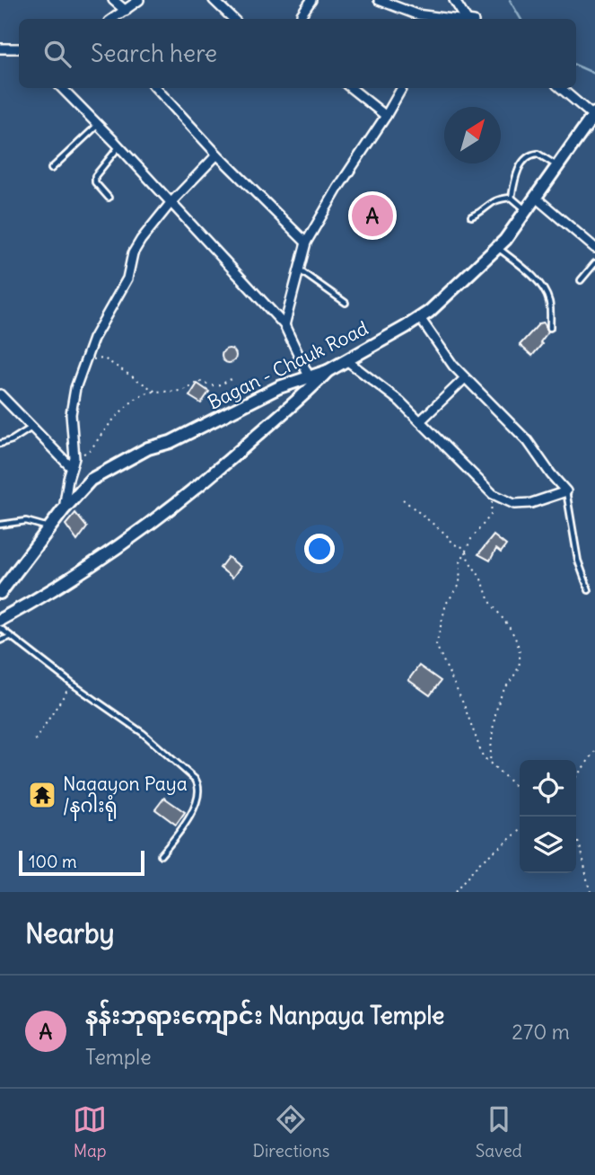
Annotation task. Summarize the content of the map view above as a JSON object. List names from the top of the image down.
{
  "streets": {
    "main road": ["Bagan - Chauk Road"]
  },
  "places": {
    "temple": ["Nagayon Paya /နဂါးရုံ"]
  },
  "scale_bar": "100 m",
  "north": "top right",
  "page": {
    "search": "Search here",
    "pins": "A",
    "scale": "100 m",
    "heading": "Nearby",
    "list": [
      {
        "mark": "A",
        "name": "နန်းဘုရားကျောင်း Nanpaya Temple",
        "note": "Temple",
        "value": "270 m"
      }
    ],
    "nav": ["Map", "Directions", "Saved"]
  }
}
